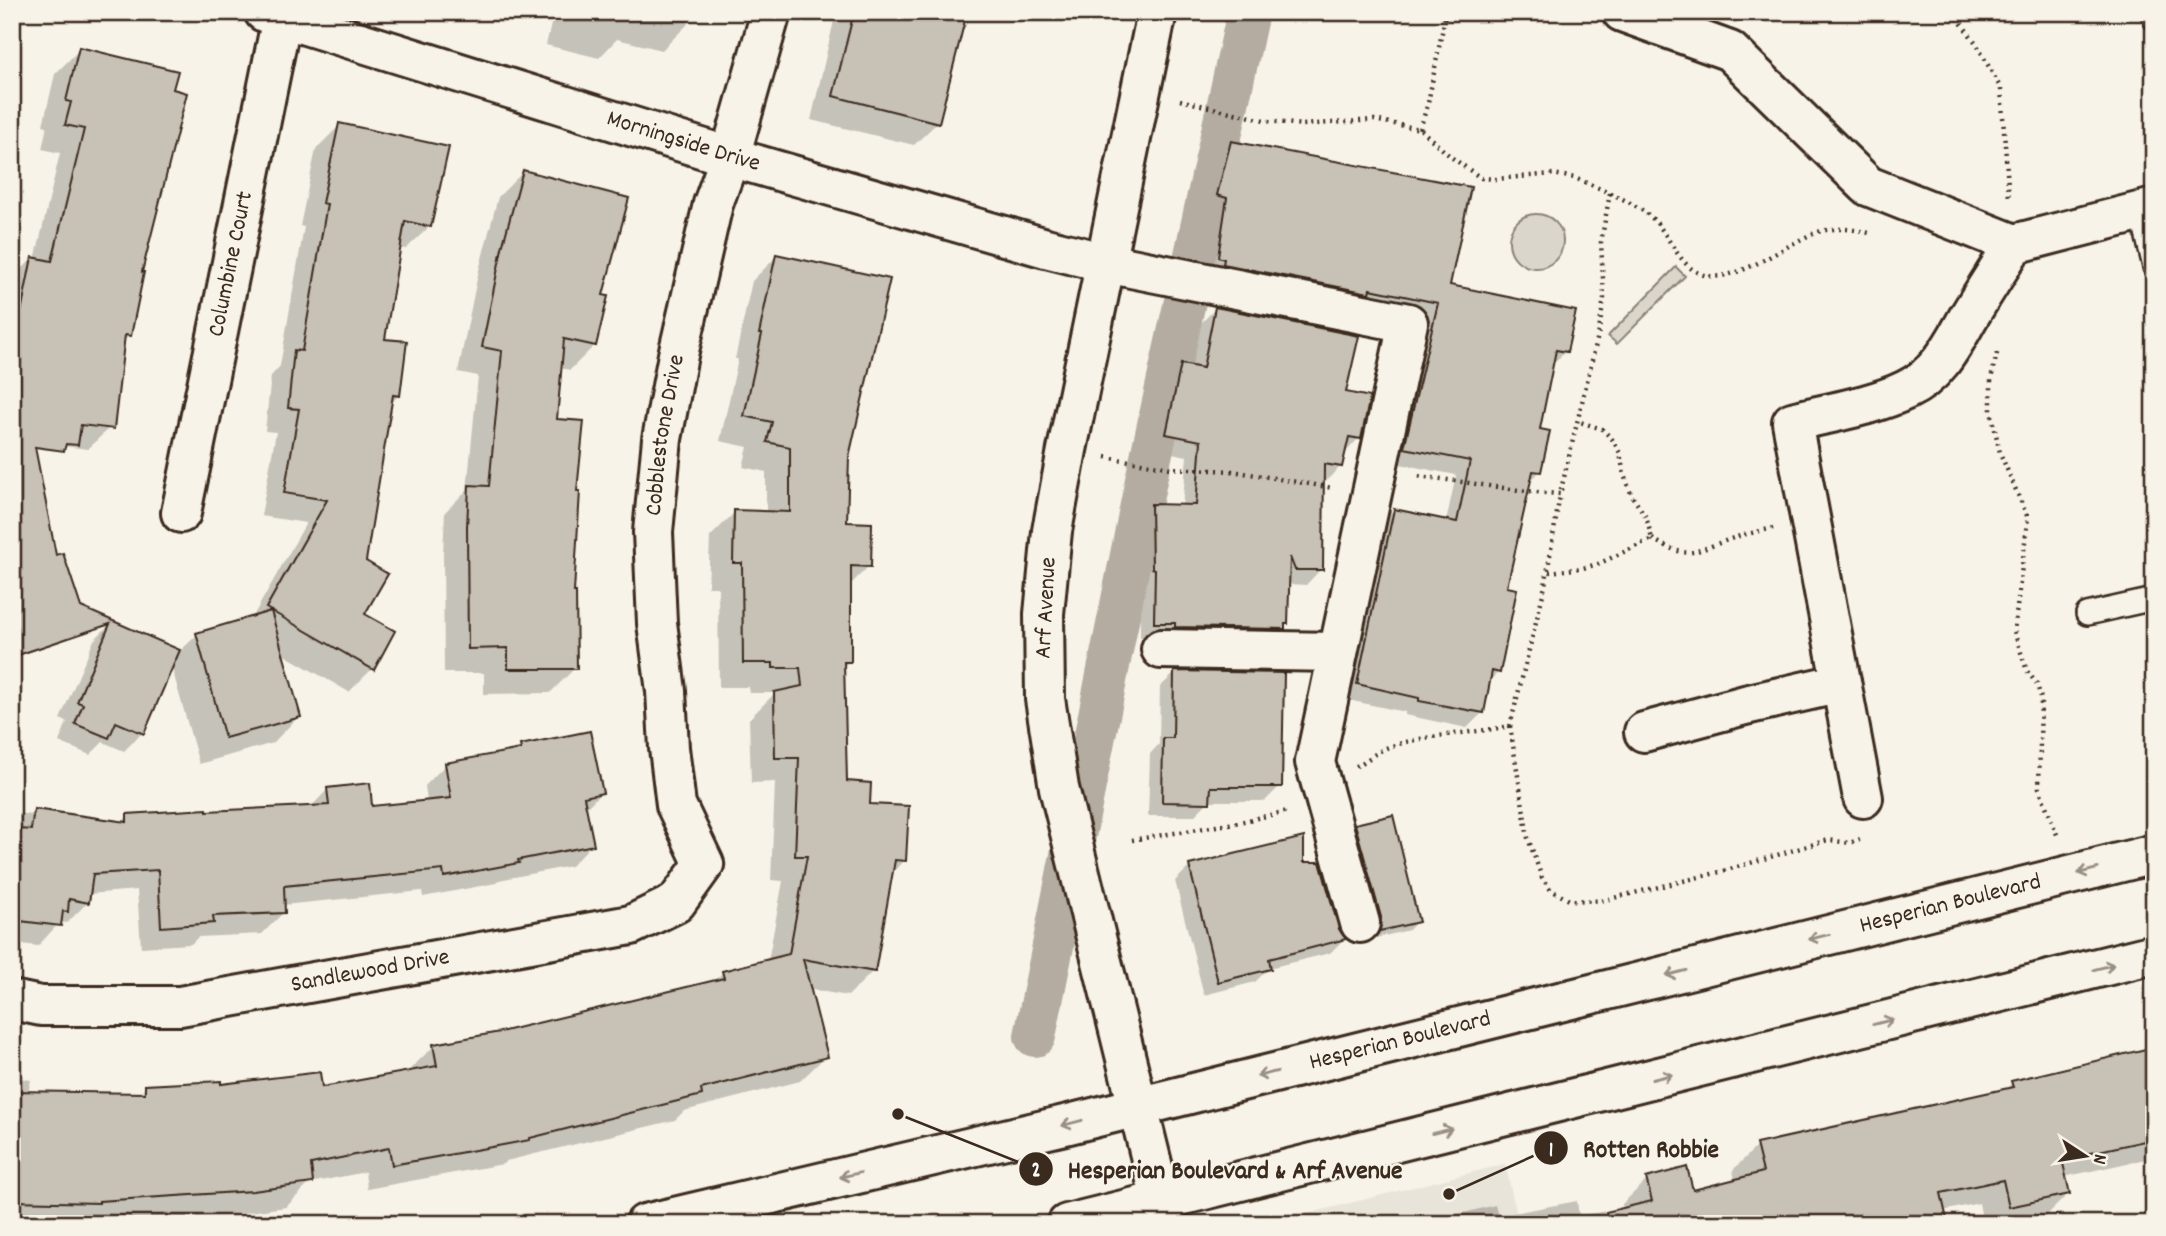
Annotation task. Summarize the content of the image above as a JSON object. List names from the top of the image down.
{
  "streets": {
    "street": [
      "Morningside Drive",
      "Columbine Court",
      "Cobblestone Drive",
      "Arf Avenue",
      "Hesperian Boulevard",
      "Sandlewood Drive"
    ]
  },
  "crossings": [
    ["Morningside Drive", "Columbine Court"],
    ["Morningside Drive", "Cobblestone Drive"],
    ["Morningside Drive", "Arf Avenue"],
    ["Cobblestone Drive", "Sandlewood Drive"],
    ["Arf Avenue", "Hesperian Boulevard"]
  ],
  "places": ["Hesperian Boulevard & Arf Avenue", "Rotten Robbie"],
  "north": "right"
}
